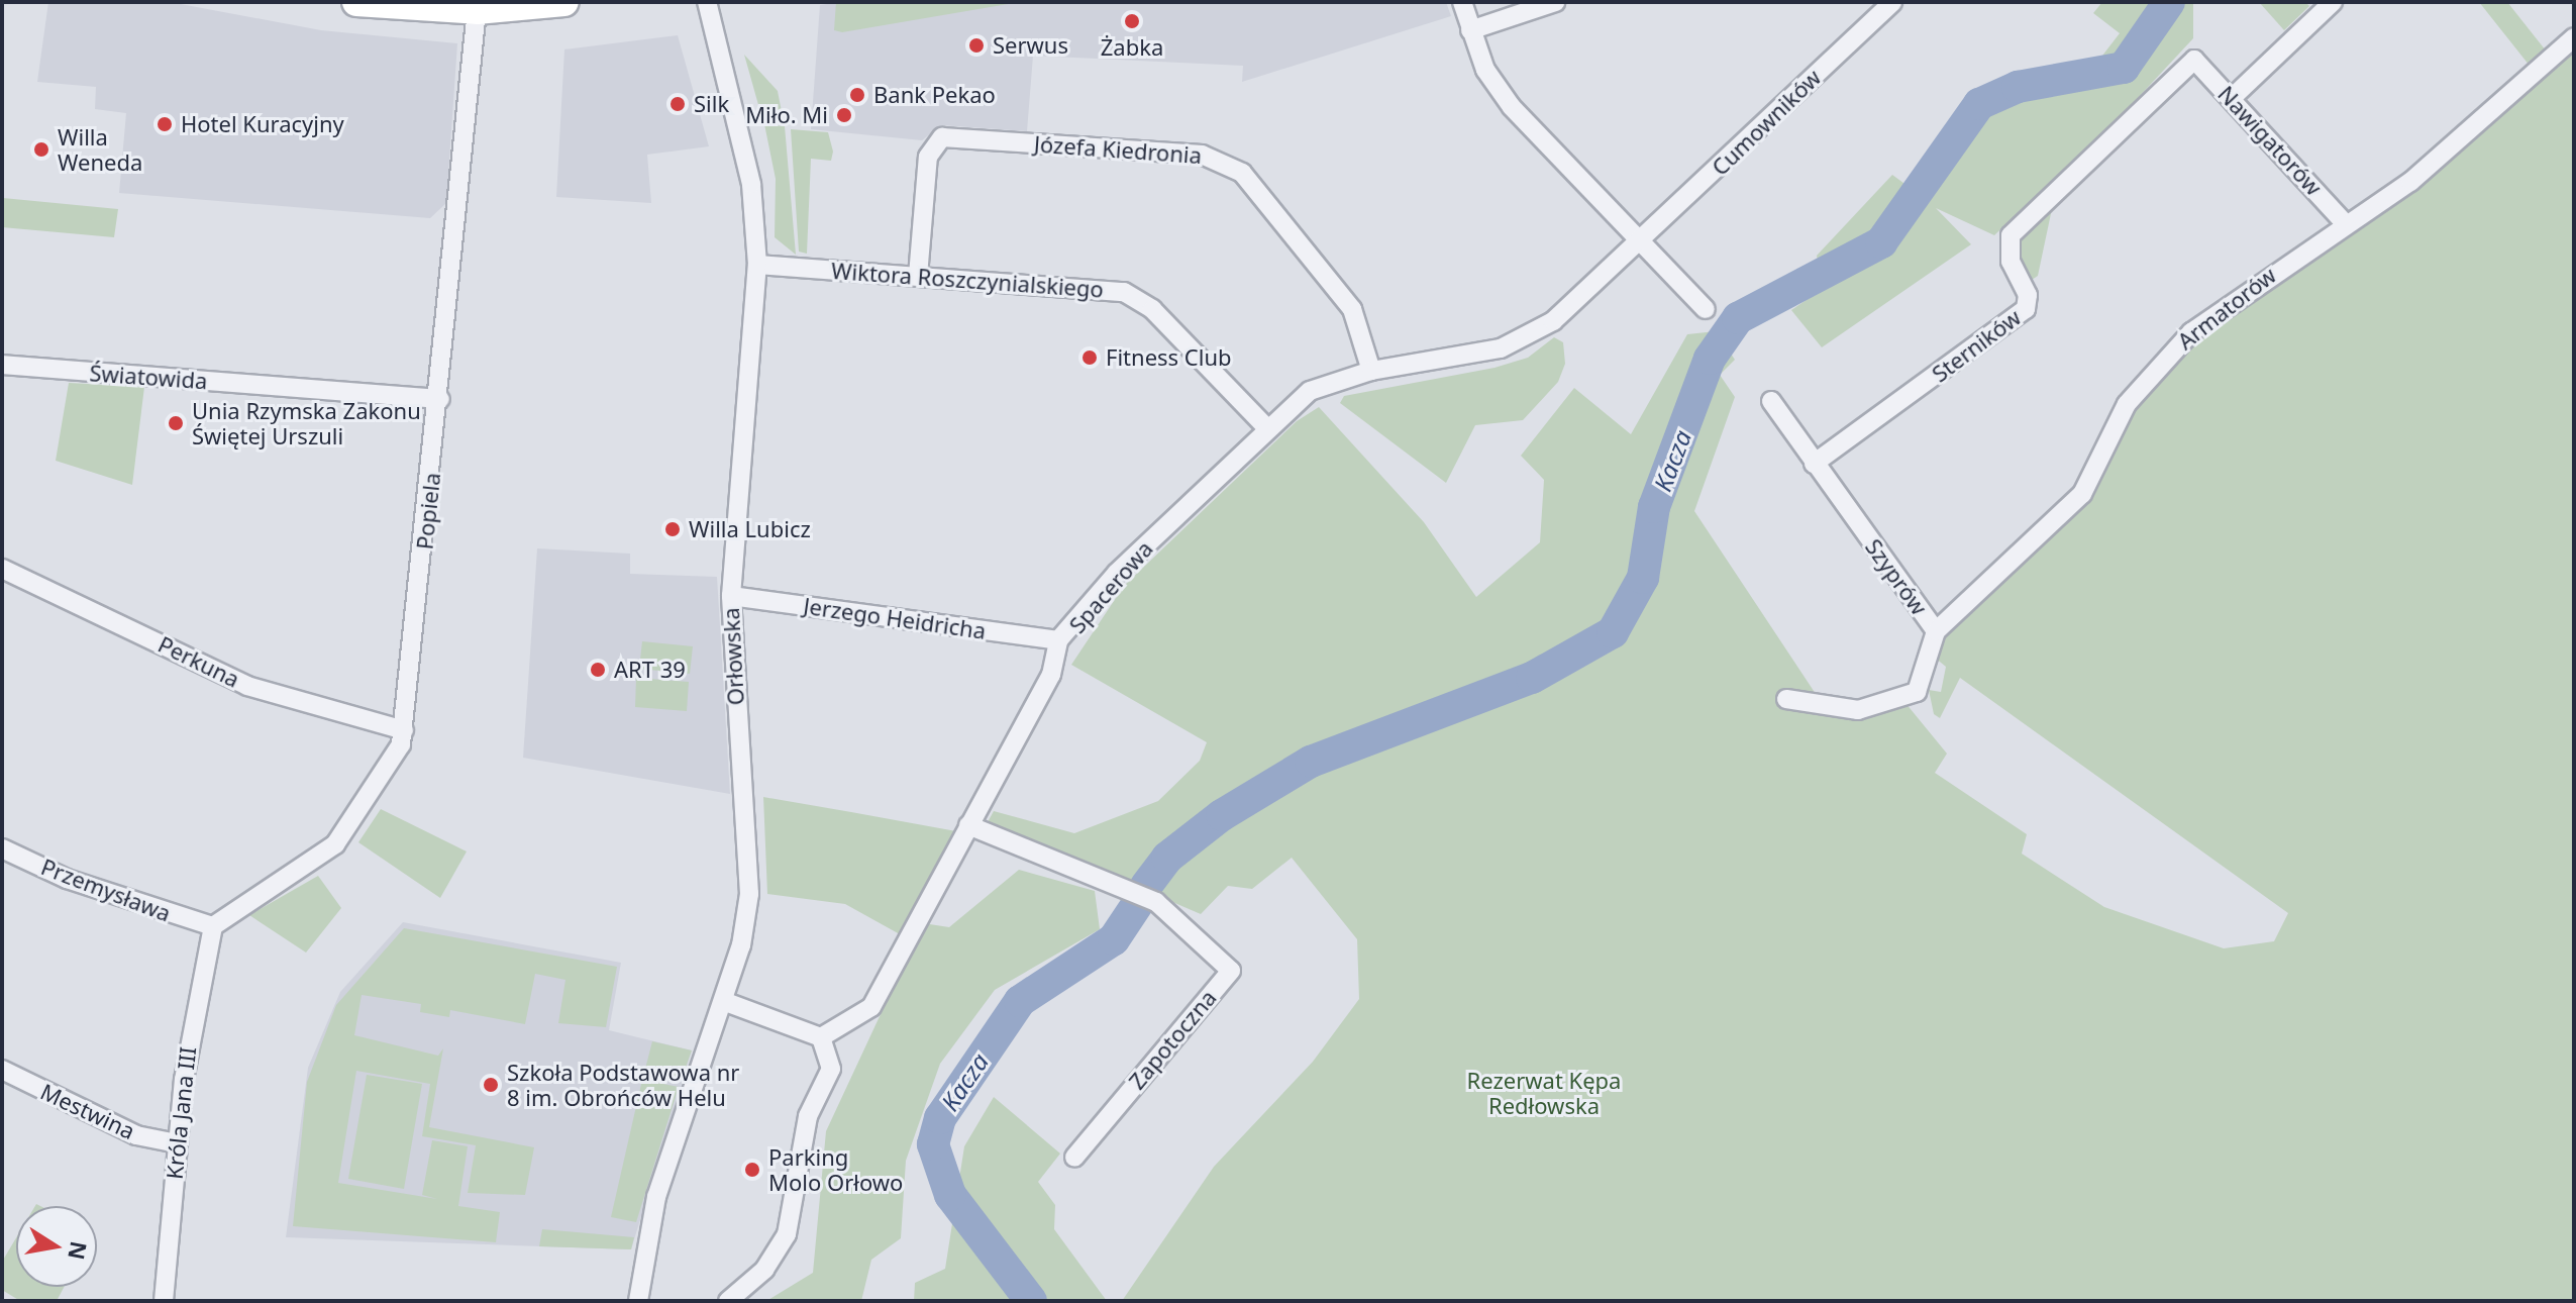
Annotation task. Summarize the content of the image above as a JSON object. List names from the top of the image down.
{
  "streets": {
    "street": [
      "Cumowników",
      "Nawigatorów",
      "Józefa Kiedronia",
      "Wiktora Roszczynialskiego",
      "Armatorów",
      "Sterników",
      "Światowida",
      "Popiela",
      "Szyprów",
      "Spacerowa",
      "Jerzego Heidricha",
      "Orłowska",
      "Perkuna",
      "Przemysława",
      "Zapotoczna",
      "Mestwina",
      "Króla Jana III"
    ]
  },
  "crossings": [
    ["Cumowników", "Spacerowa"],
    ["Nawigatorów", "Armatorów"],
    ["Nawigatorów", "Sterników"],
    ["Józefa Kiedronia", "Wiktora Roszczynialskiego"],
    ["Józefa Kiedronia", "Spacerowa"],
    ["Wiktora Roszczynialskiego", "Spacerowa"],
    ["Wiktora Roszczynialskiego", "Orłowska"],
    ["Armatorów", "Szyprów"],
    ["Sterników", "Szyprów"],
    ["Światowida", "Popiela"],
    ["Popiela", "Perkuna"],
    ["Popiela", "Przemysława"],
    ["Popiela", "Króla Jana III"],
    ["Spacerowa", "Jerzego Heidricha"],
    ["Spacerowa", "Zapotoczna"],
    ["Jerzego Heidricha", "Orłowska"],
    ["Przemysława", "Króla Jana III"],
    ["Mestwina", "Króla Jana III"]
  ],
  "water": ["Kacza"],
  "parks": ["Rezerwat Kępa Redłowska"],
  "places": [
    "Żabka",
    "Serwus",
    "Bank Pekao",
    "Silk",
    "Miło. Mi",
    "Hotel Kuracyjny",
    "Willa Weneda",
    "Fitness Club",
    "Unia Rzymska Zakonu Świętej Urszuli",
    "Willa Lubicz",
    "ART 39",
    "Szkoła Podstawowa nr 8 im. Obrońców Helu",
    "Parking Molo Orłowo"
  ],
  "north": "right"
}
